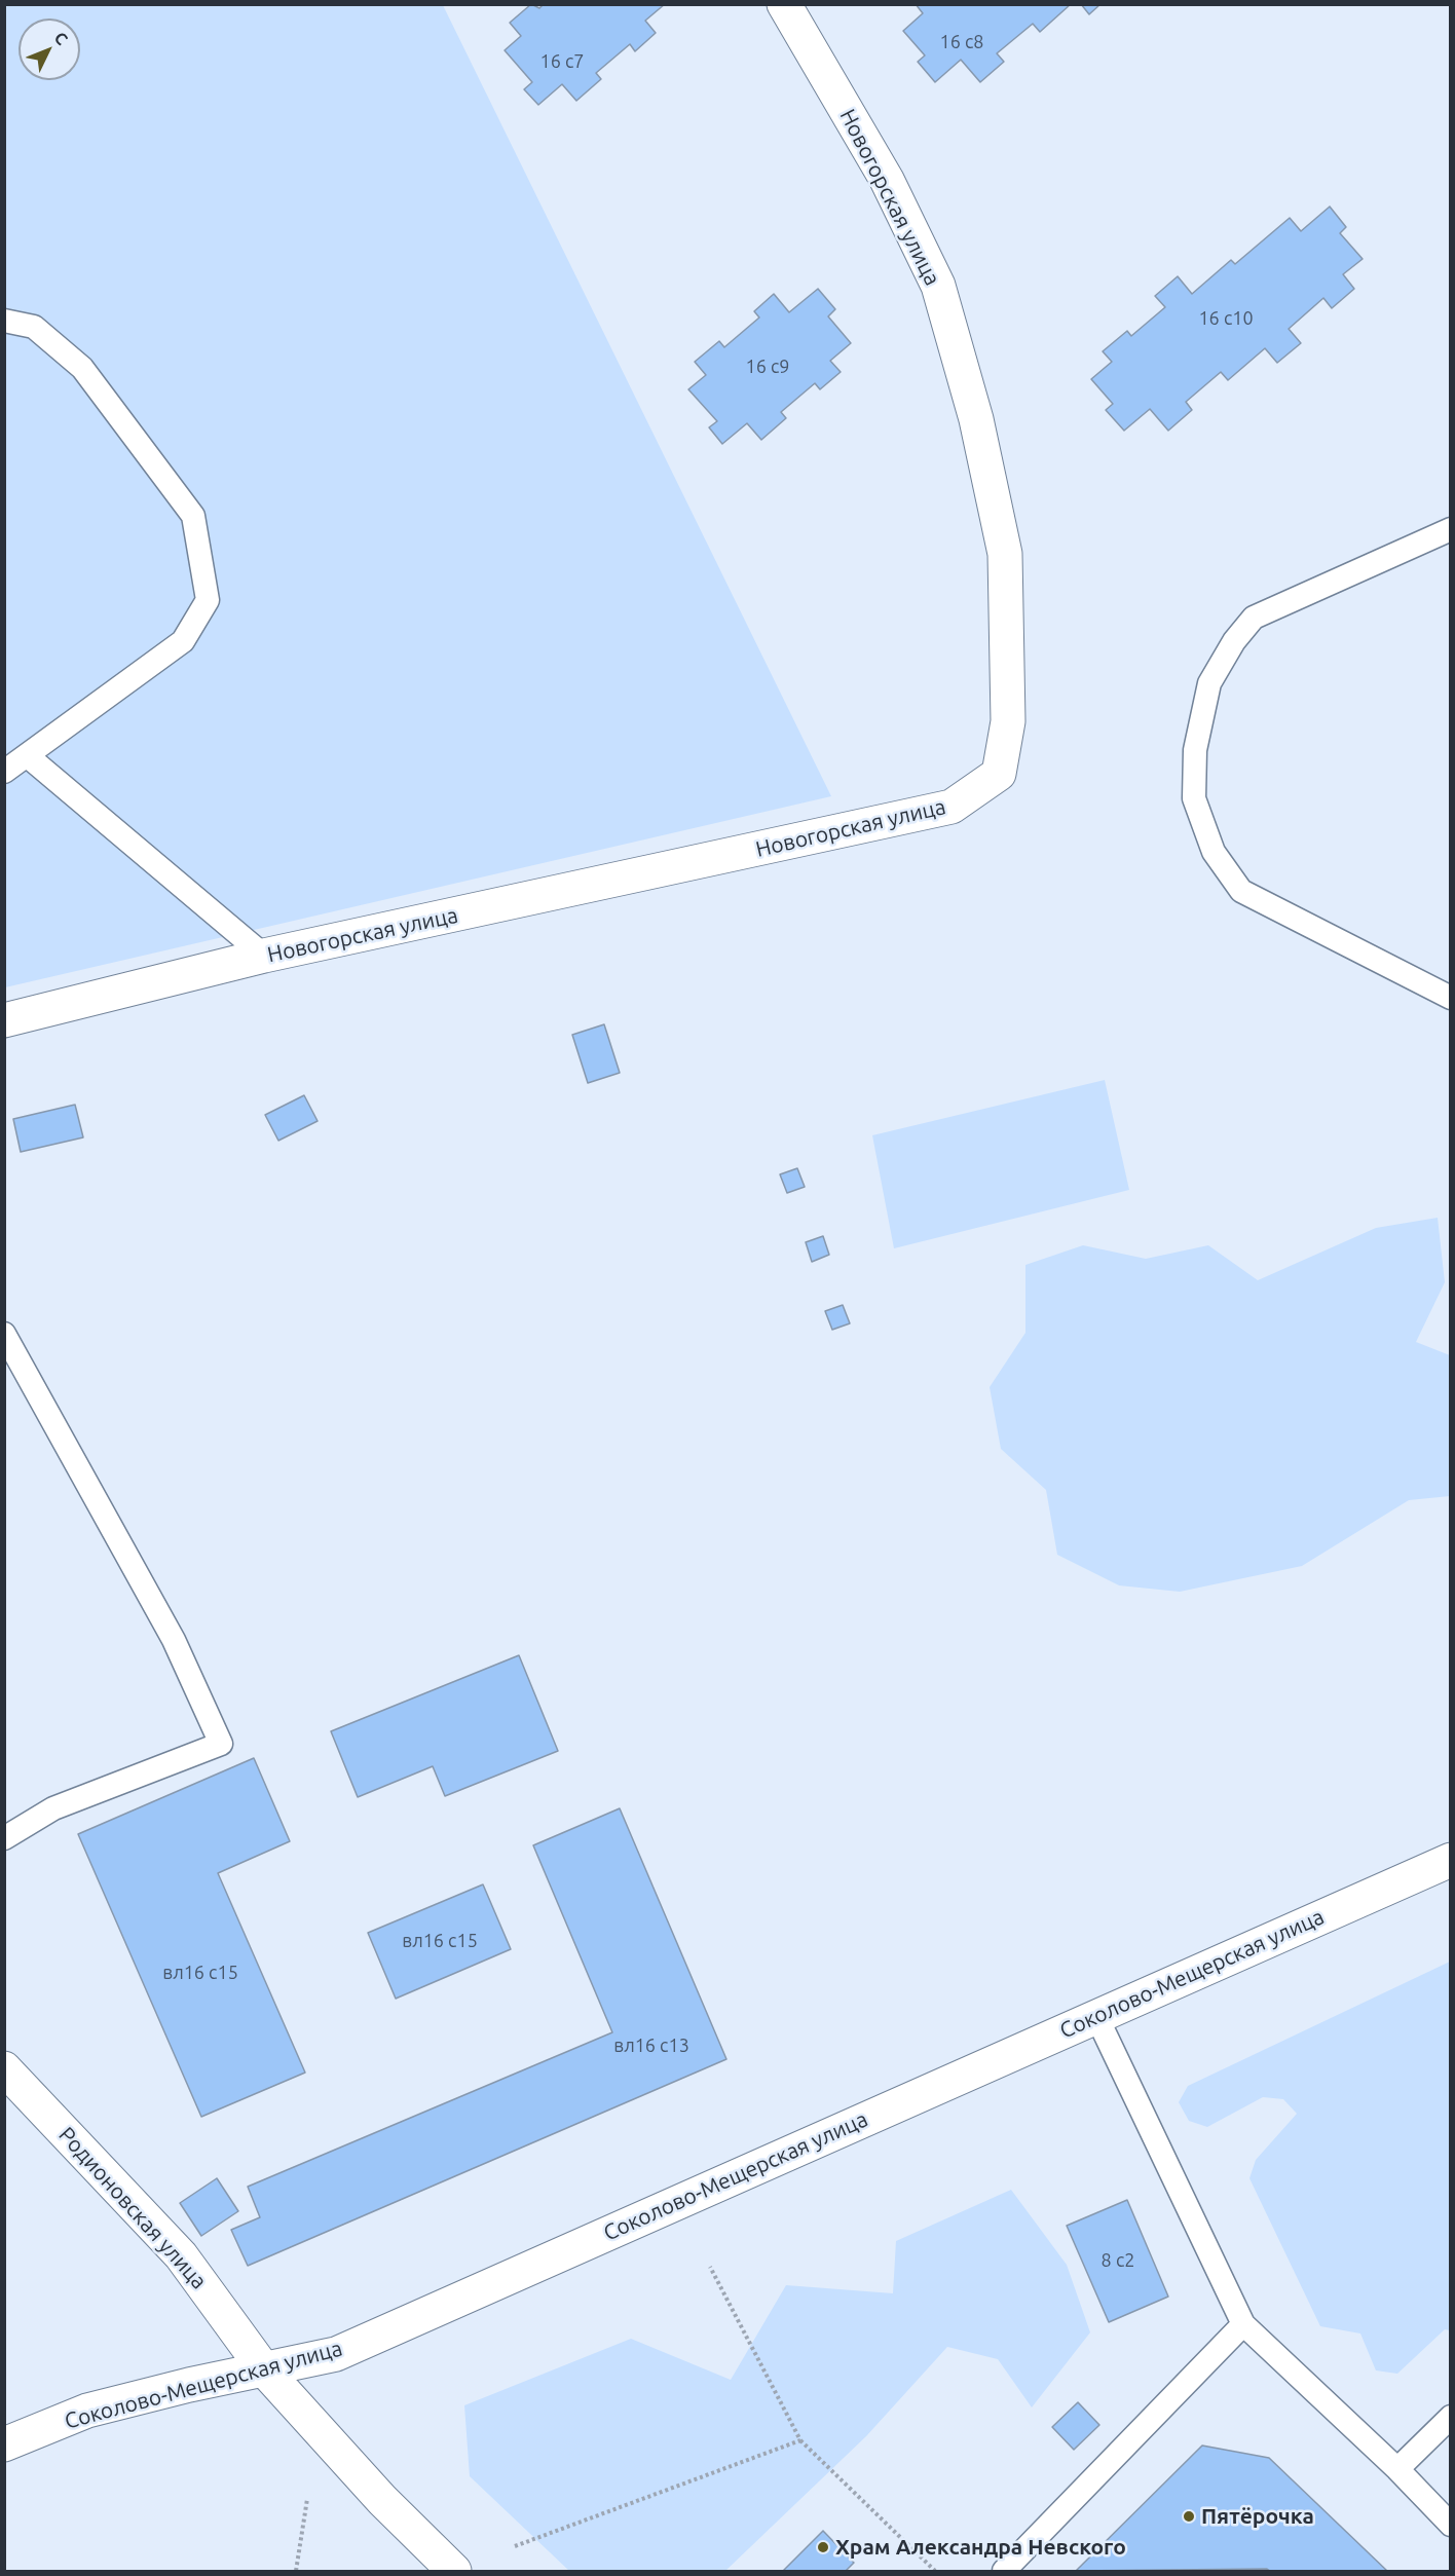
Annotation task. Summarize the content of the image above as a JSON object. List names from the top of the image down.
{
  "streets": {
    "street": ["Новогорская улица", "Соколово-Мещерская улица", "Родионовская улица"]
  },
  "crossings": [
    ["Соколово-Мещерская улица", "Родионовская улица"]
  ],
  "places": ["Пятёрочка", "Храм Александра Невского"],
  "house_numbers": [
    "16 с8",
    "16 с7",
    "16 с10",
    "16 с9",
    "вл16 с15",
    "вл16 с15",
    "вл16 с13",
    "8 с2"
  ],
  "north": "top right"
}
